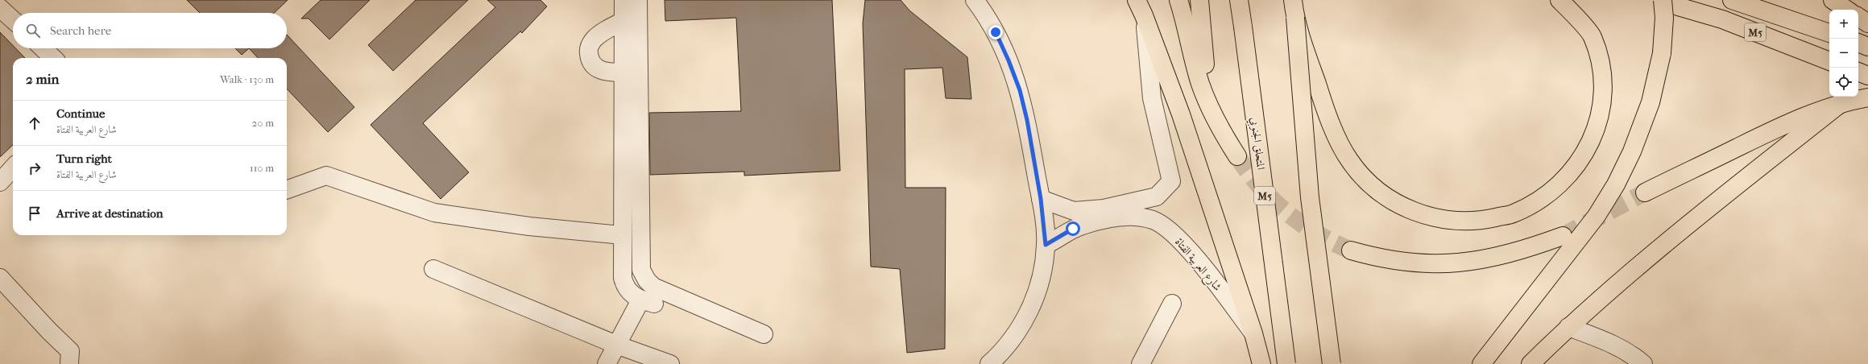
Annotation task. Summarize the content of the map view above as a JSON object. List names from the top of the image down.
{
  "streets": {
    "highway": ["M5", "المتحلق الجنوبي"],
    "street": ["شارع العربية الفتاة"]
  },
  "page": {
    "map_buttons": ["+", "−"],
    "search": "Search here",
    "heading": ["2 min", "Walk · 130 m"],
    "list": [
      ["Continue", "شارع العربية الفتاة", "20 m"],
      ["Turn right", "شارع العربية الفتاة", "110 m"],
      "Arrive at destination"
    ]
  }
}
